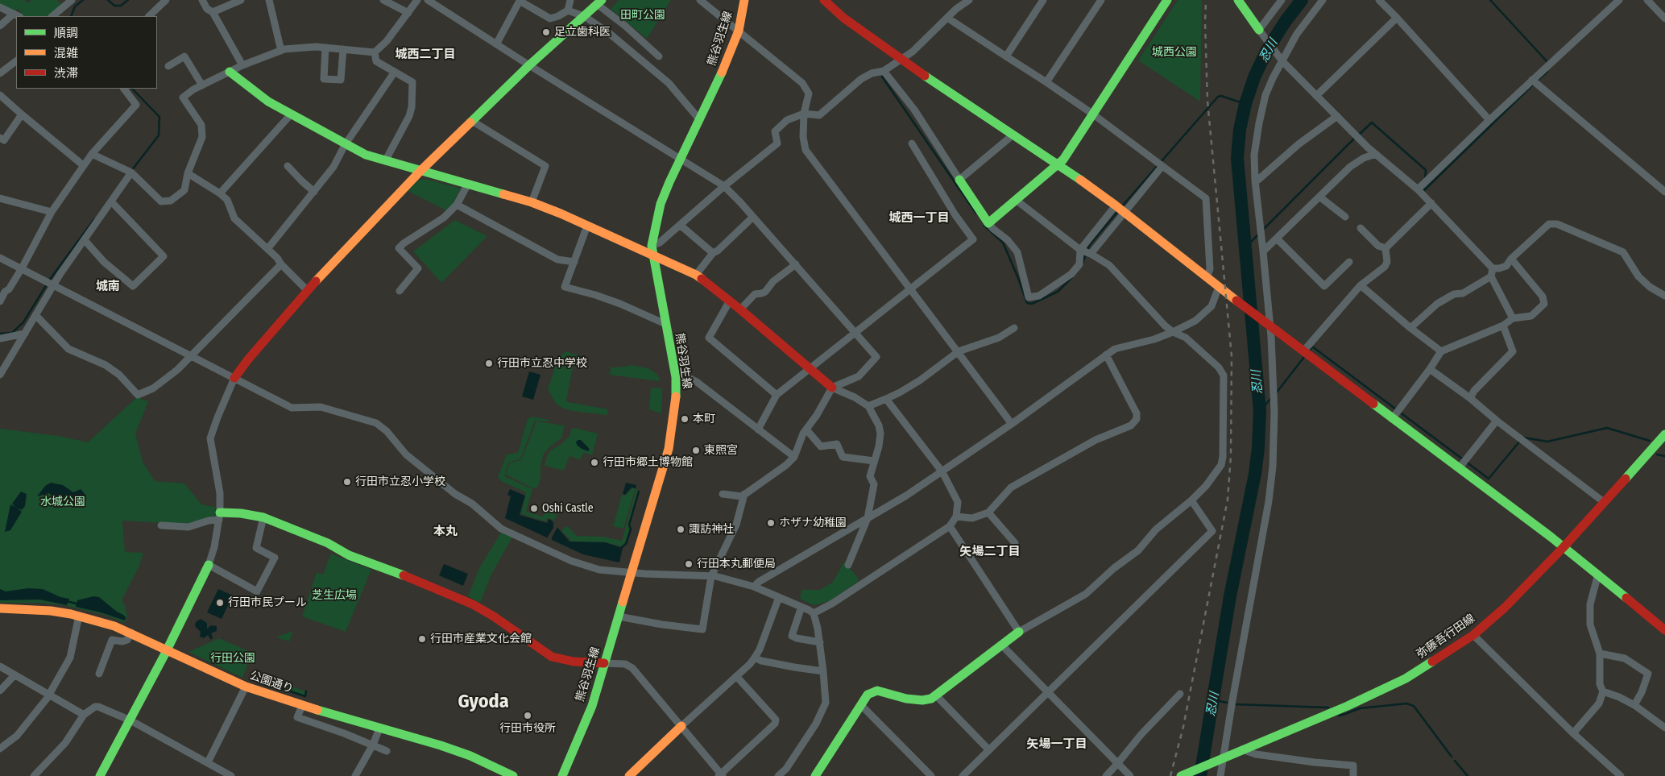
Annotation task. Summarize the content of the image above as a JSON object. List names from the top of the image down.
{
  "streets": {
    "street": ["熊谷羽生線", "弥藤吾行田線", "公園通り"]
  },
  "districts": [
    "城西二丁目",
    "城西一丁目",
    "城南",
    "本丸",
    "矢場二丁目",
    "Gyoda",
    "矢場一丁目"
  ],
  "water": ["忍川"],
  "parks": [
    "田町公園",
    "城西公園",
    "水城公園",
    "芝生広場",
    "行田公園"
  ],
  "places": [
    "足立歯科医",
    "行田市立忍中学校",
    "本町",
    "東照宮",
    "行田市郷土博物館",
    "行田市立忍小学校",
    "Oshi Castle",
    "ホザナ幼稚園",
    "諏訪神社",
    "行田本丸郵便局",
    "行田市民プール",
    "行田市産業文化会館",
    "行田市役所"
  ],
  "legend": ["順調", "混雑", "渋滞"]
}
